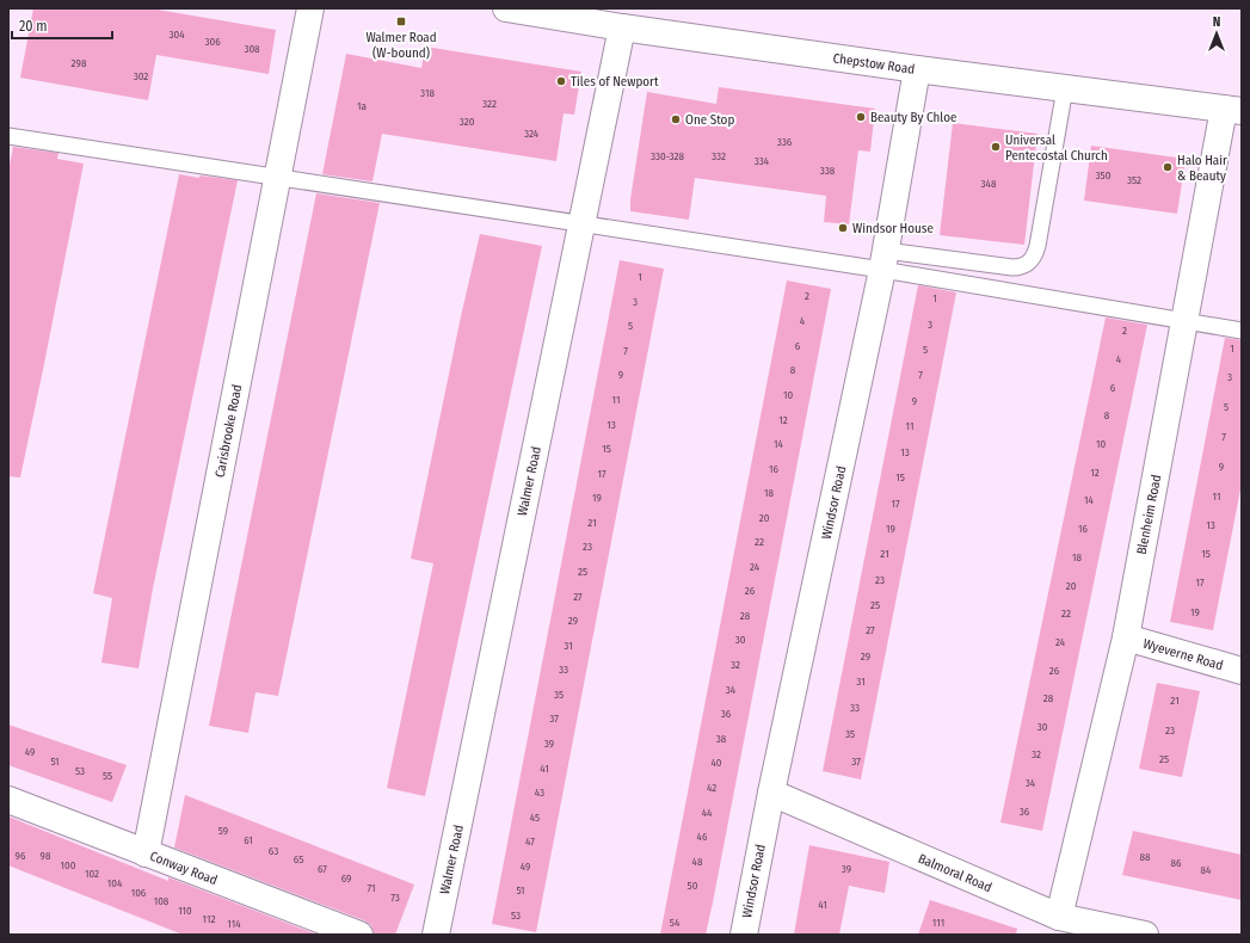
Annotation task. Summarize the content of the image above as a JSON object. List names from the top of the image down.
{
  "streets": {
    "street": [
      "Chepstow Road",
      "Carisbrooke Road",
      "Walmer Road",
      "Windsor Road",
      "Blenheim Road",
      "Wyeverne Road",
      "Conway Road",
      "Balmoral Road"
    ]
  },
  "crossings": [
    ["Chepstow Road", "Walmer Road"],
    ["Chepstow Road", "Windsor Road"],
    ["Chepstow Road", "Blenheim Road"],
    ["Carisbrooke Road", "Conway Road"],
    ["Windsor Road", "Balmoral Road"],
    ["Blenheim Road", "Wyeverne Road"],
    ["Blenheim Road", "Balmoral Road"]
  ],
  "places": {
    "transit": ["Walmer Road (W-bound)"],
    "other": [
      "Tiles of Newport",
      "Beauty By Chloe",
      "One Stop",
      "Universal Pentecostal Church",
      "Halo Hair & Beauty",
      "Windsor House"
    ]
  },
  "house_numbers": [
    "304",
    "306",
    "308",
    "298",
    "302",
    "318",
    "322",
    "1a",
    "320",
    "324",
    "336",
    "330-328",
    "332",
    "334",
    "338",
    "350",
    "352",
    "348",
    "1",
    "2",
    "1",
    "3",
    "4",
    "3",
    "5",
    "2",
    "6",
    "1",
    "5",
    "7",
    "4",
    "8",
    "9",
    "7",
    "3",
    "6",
    "10",
    "11",
    "9",
    "5",
    "8",
    "12",
    "13",
    "11",
    "7",
    "14",
    "10",
    "15",
    "13",
    "9",
    "16",
    "12",
    "17",
    "15",
    "18",
    "11",
    "19",
    "14",
    "17",
    "20",
    "21",
    "13",
    "19",
    "16",
    "22",
    "23",
    "21",
    "15",
    "18",
    "24",
    "25",
    "23",
    "17",
    "20",
    "26",
    "27",
    "25",
    "19",
    "22",
    "28",
    "29",
    "27",
    "30",
    "24",
    "31",
    "29",
    "32",
    "33",
    "26",
    "31",
    "34",
    "35",
    "28",
    "21",
    "33",
    "36",
    "37",
    "30",
    "23",
    "35",
    "38",
    "39",
    "49",
    "32",
    "25",
    "51",
    "37",
    "40",
    "41",
    "53",
    "55",
    "34",
    "42",
    "43",
    "36",
    "44",
    "45",
    "59",
    "46",
    "61",
    "47",
    "63",
    "96",
    "98",
    "88",
    "65",
    "48",
    "86",
    "100",
    "49",
    "67",
    "39",
    "84",
    "102",
    "69",
    "104",
    "50",
    "71",
    "51",
    "106",
    "73",
    "108",
    "41",
    "110",
    "53",
    "112",
    "54",
    "111",
    "114"
  ],
  "scale_bar": "20 m",
  "north": "top"
}
